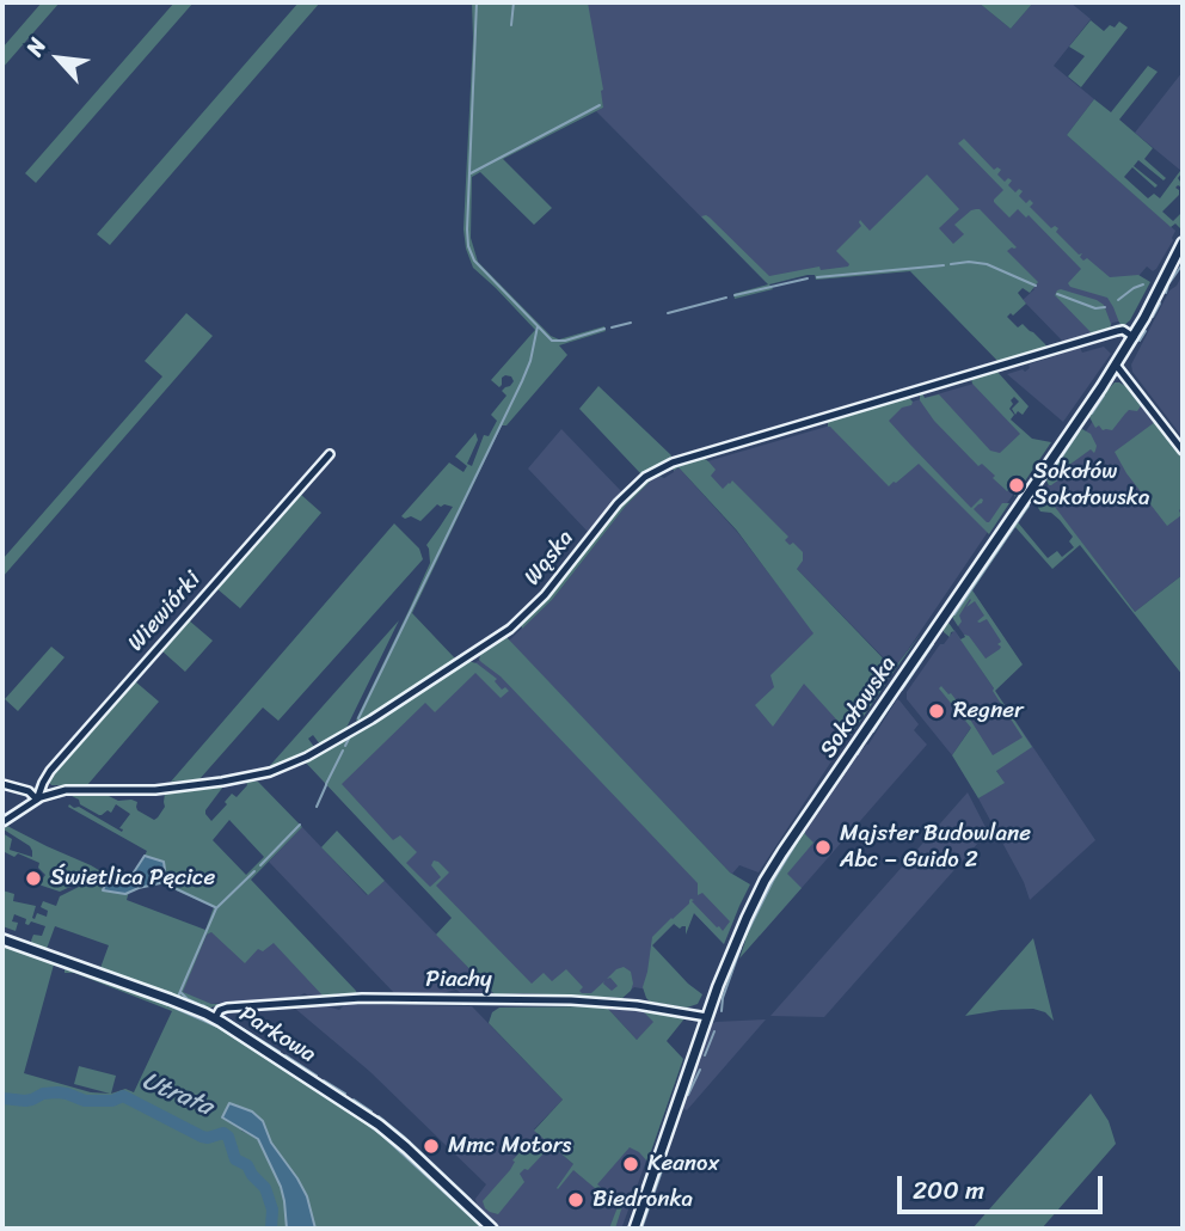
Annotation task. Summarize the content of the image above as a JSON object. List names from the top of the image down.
{
  "streets": {
    "street": [
      "Wąska",
      "Wiewiórki",
      "Sokołowska",
      "Piachy",
      "Parkowa"
    ]
  },
  "crossings": [
    ["Wąska", "Wiewiórki"],
    ["Wąska", "Sokołowska"],
    ["Sokołowska", "Piachy"],
    ["Piachy", "Parkowa"]
  ],
  "water": ["Utrata"],
  "places": [
    "Sokołów Sokołowska",
    "Regner",
    "Majster Budowlane Abc – Guido 2",
    "Świetlica Pęcice",
    "Mmc Motors",
    "Keanox",
    "Biedronka"
  ],
  "scale_bar": "200 m",
  "north": "top left"
}
